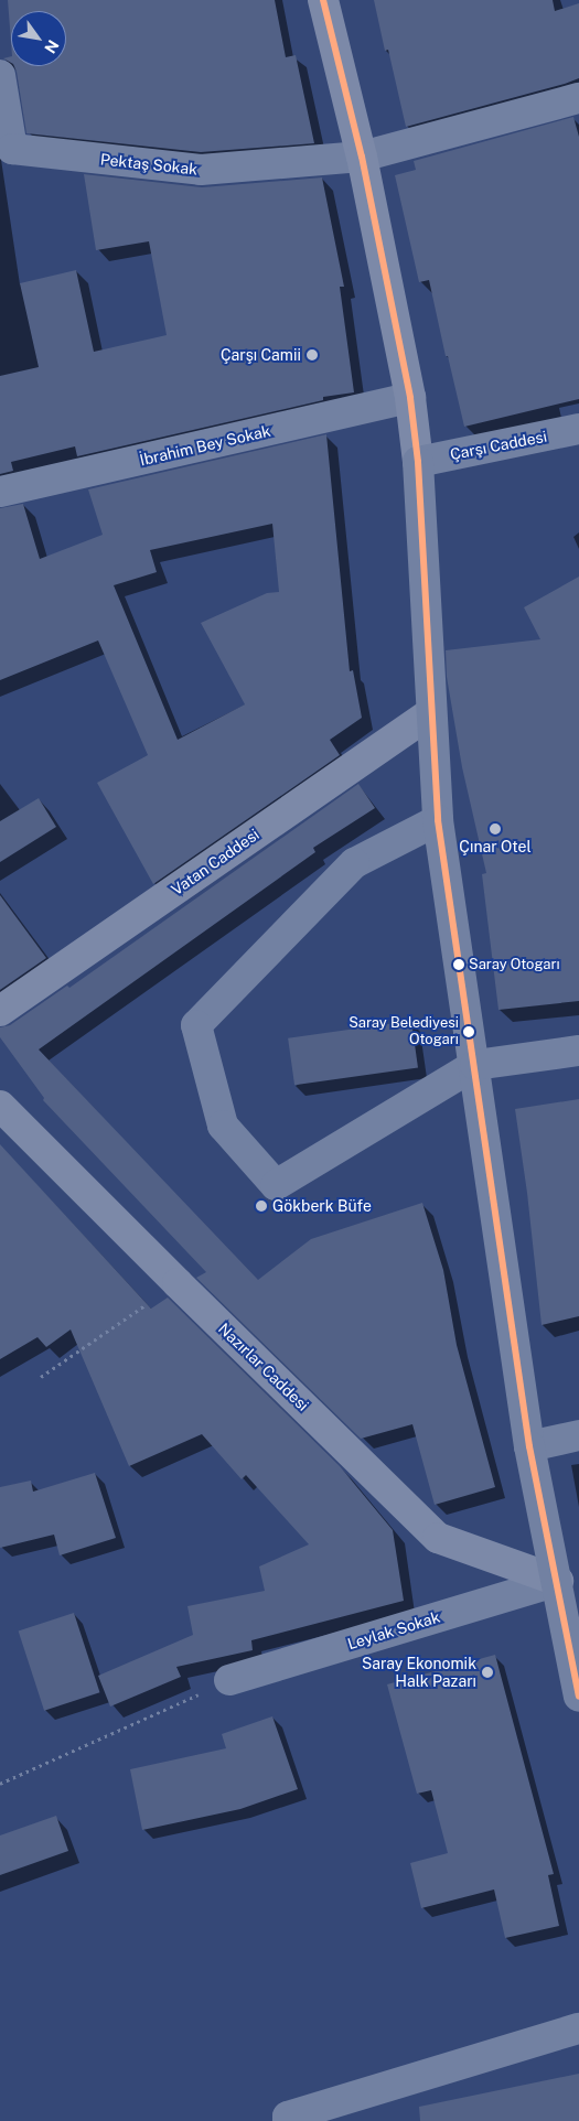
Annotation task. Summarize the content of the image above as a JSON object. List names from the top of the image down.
{
  "streets": {
    "main road": [
      "Pektaş Sokak",
      "İbrahim Bey Sokak",
      "Çarşı Caddesi",
      "Vatan Caddesi",
      "Nazırlar Caddesi",
      "Leylak Sokak"
    ]
  },
  "crossings": [
    ["Nazırlar Caddesi", "Leylak Sokak"]
  ],
  "places": [
    "Çarşı Camii",
    "Çınar Otel",
    "Saray Otogarı",
    "Saray Belediyesi Otogarı",
    "Gökberk Büfe",
    "Saray Ekonomik Halk Pazarı"
  ],
  "north": "bottom right"
}
